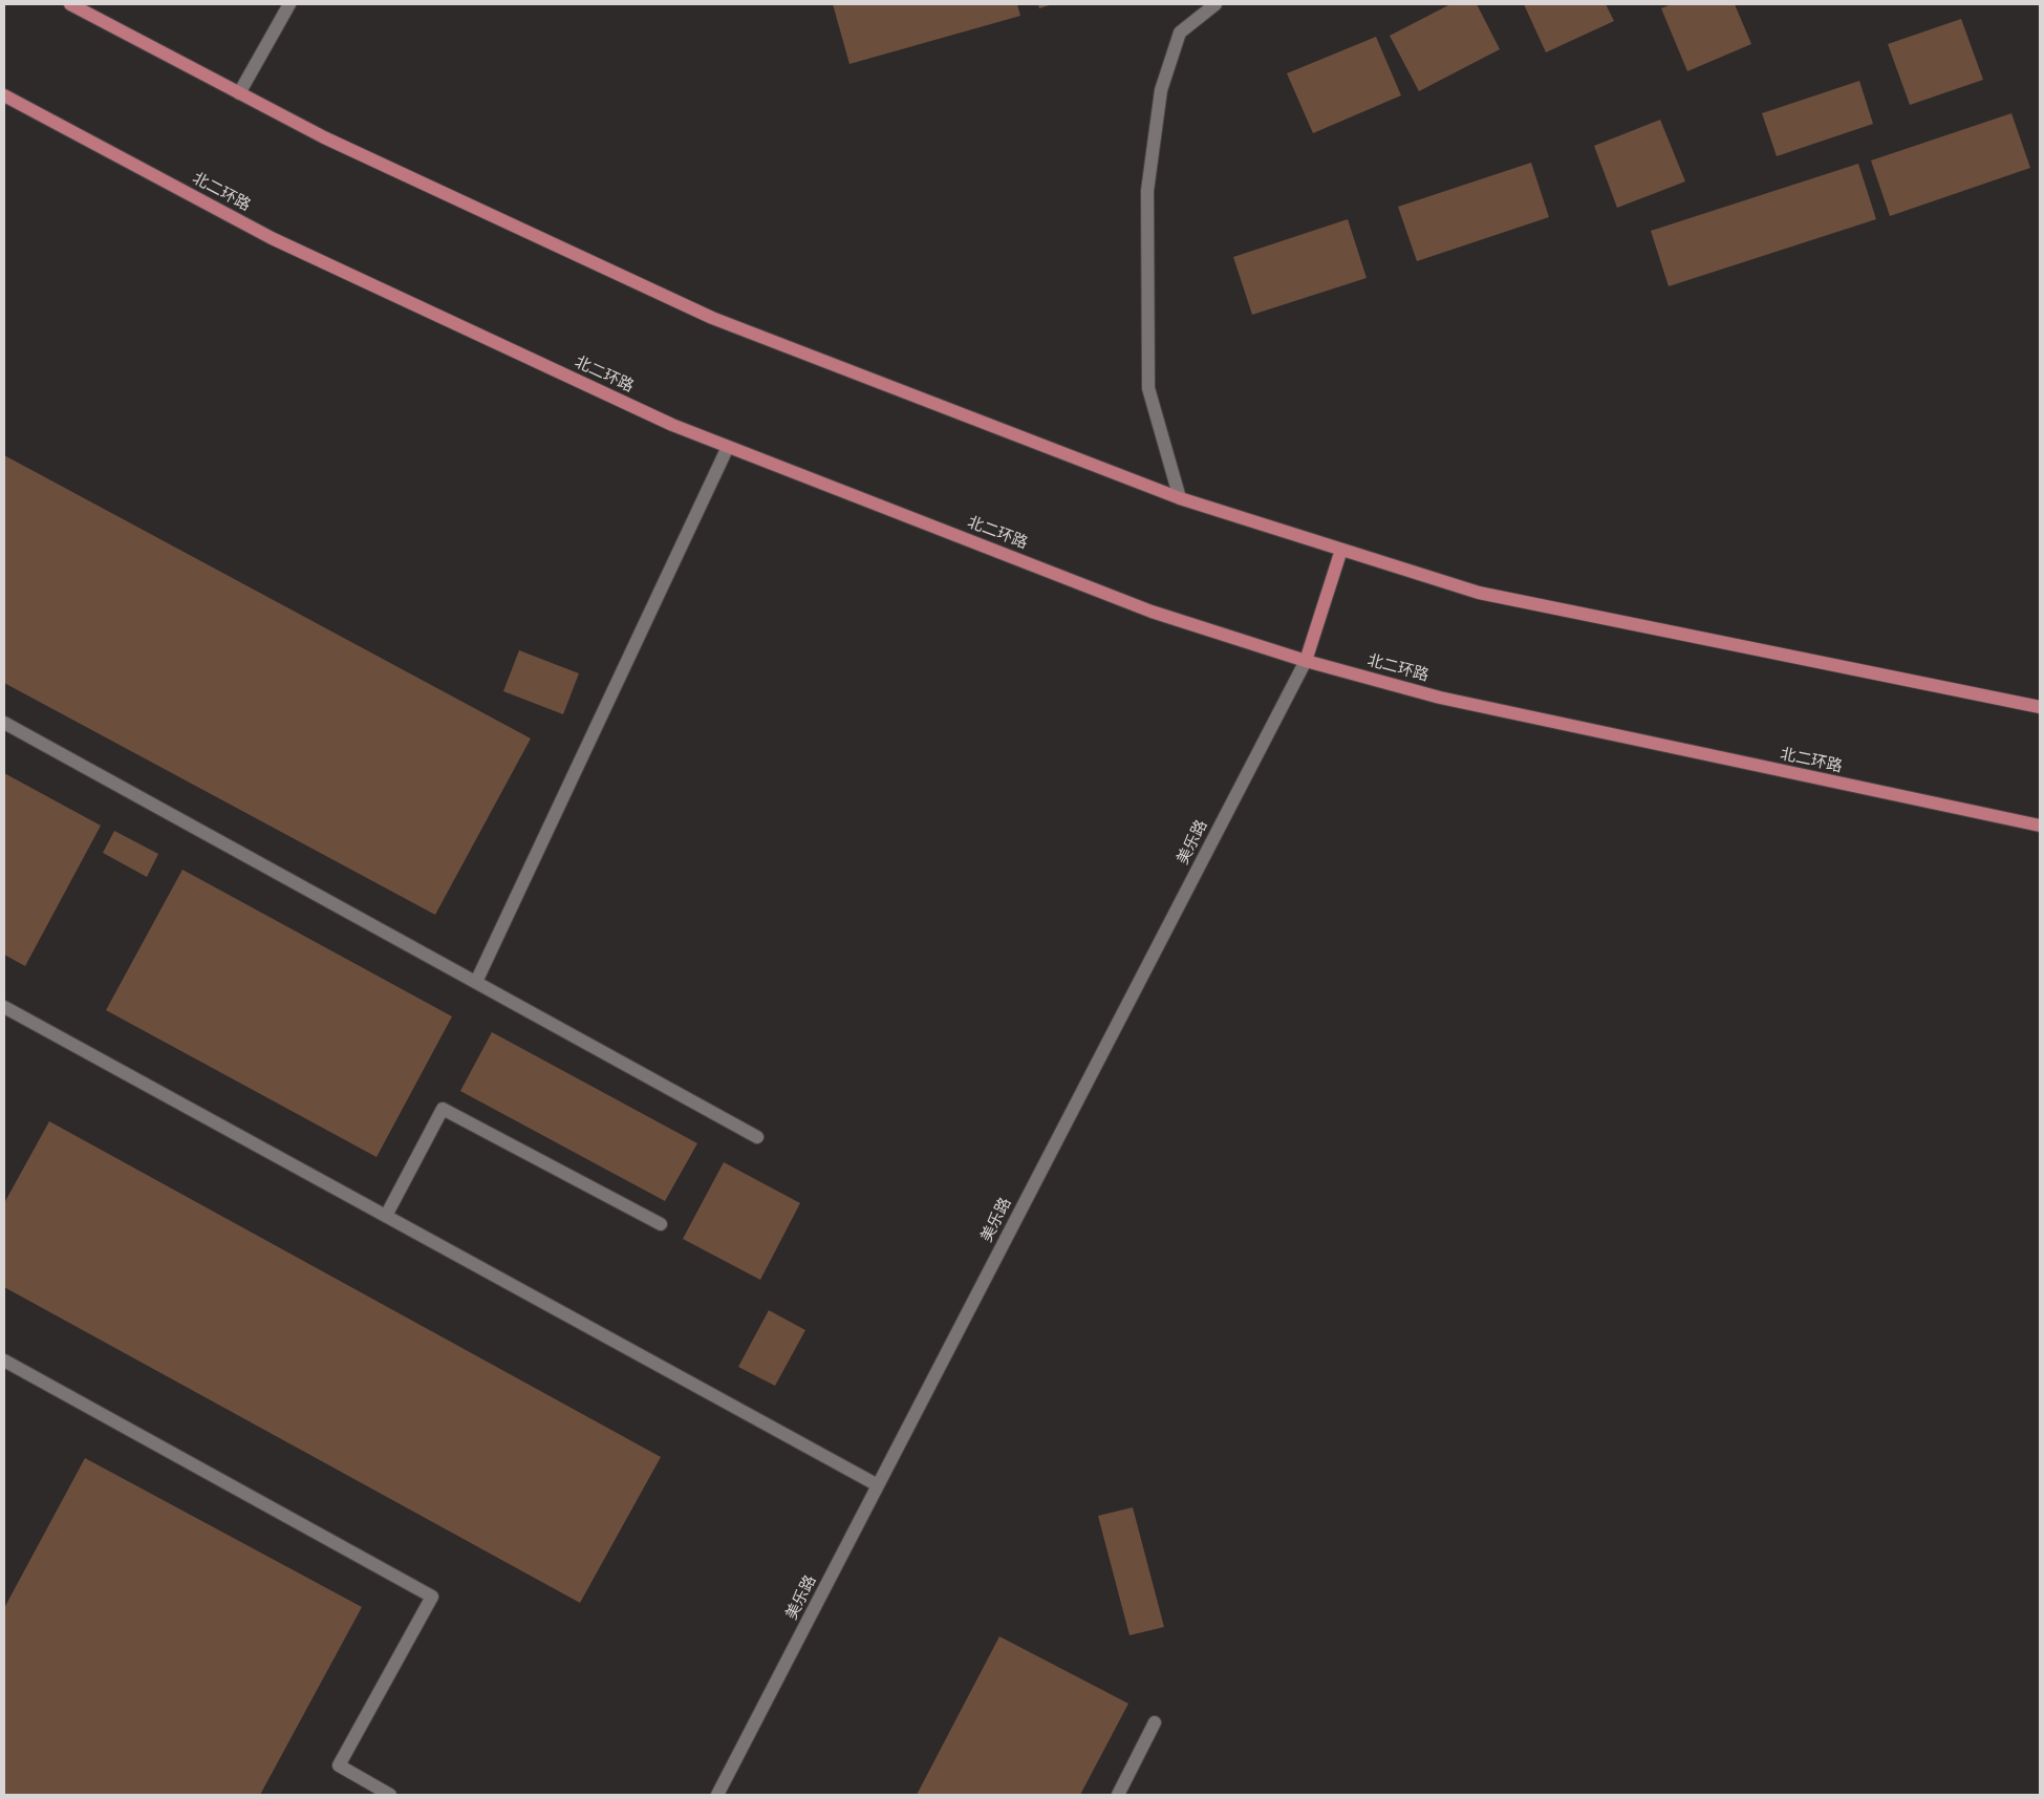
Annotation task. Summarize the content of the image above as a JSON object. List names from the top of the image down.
{
  "streets": {
    "main road": ["北二环路"],
    "street": ["美乐路"]
  },
  "crossings": [
    ["北二环路", "美乐路"]
  ]
}
